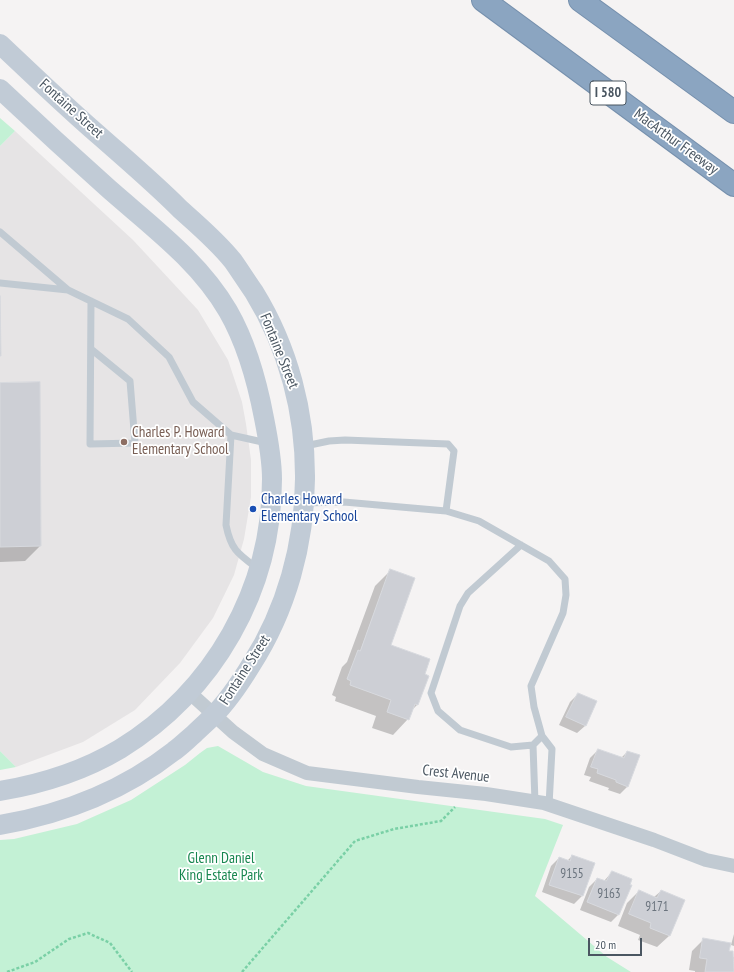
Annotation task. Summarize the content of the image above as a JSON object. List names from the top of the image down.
{
  "streets": {
    "highway": ["I 580", "MacArthur Freeway"],
    "street": ["Fontaine Street", "Crest Avenue"]
  },
  "crossings": [
    ["Fontaine Street", "Crest Avenue"]
  ],
  "parks": ["Glenn Daniel King Estate Park"],
  "places": ["Charles P. Howard Elementary School", "Charles Howard Elementary School"],
  "house_numbers": ["9155", "9163", "9171"],
  "scale_bar": "20 m"
}
